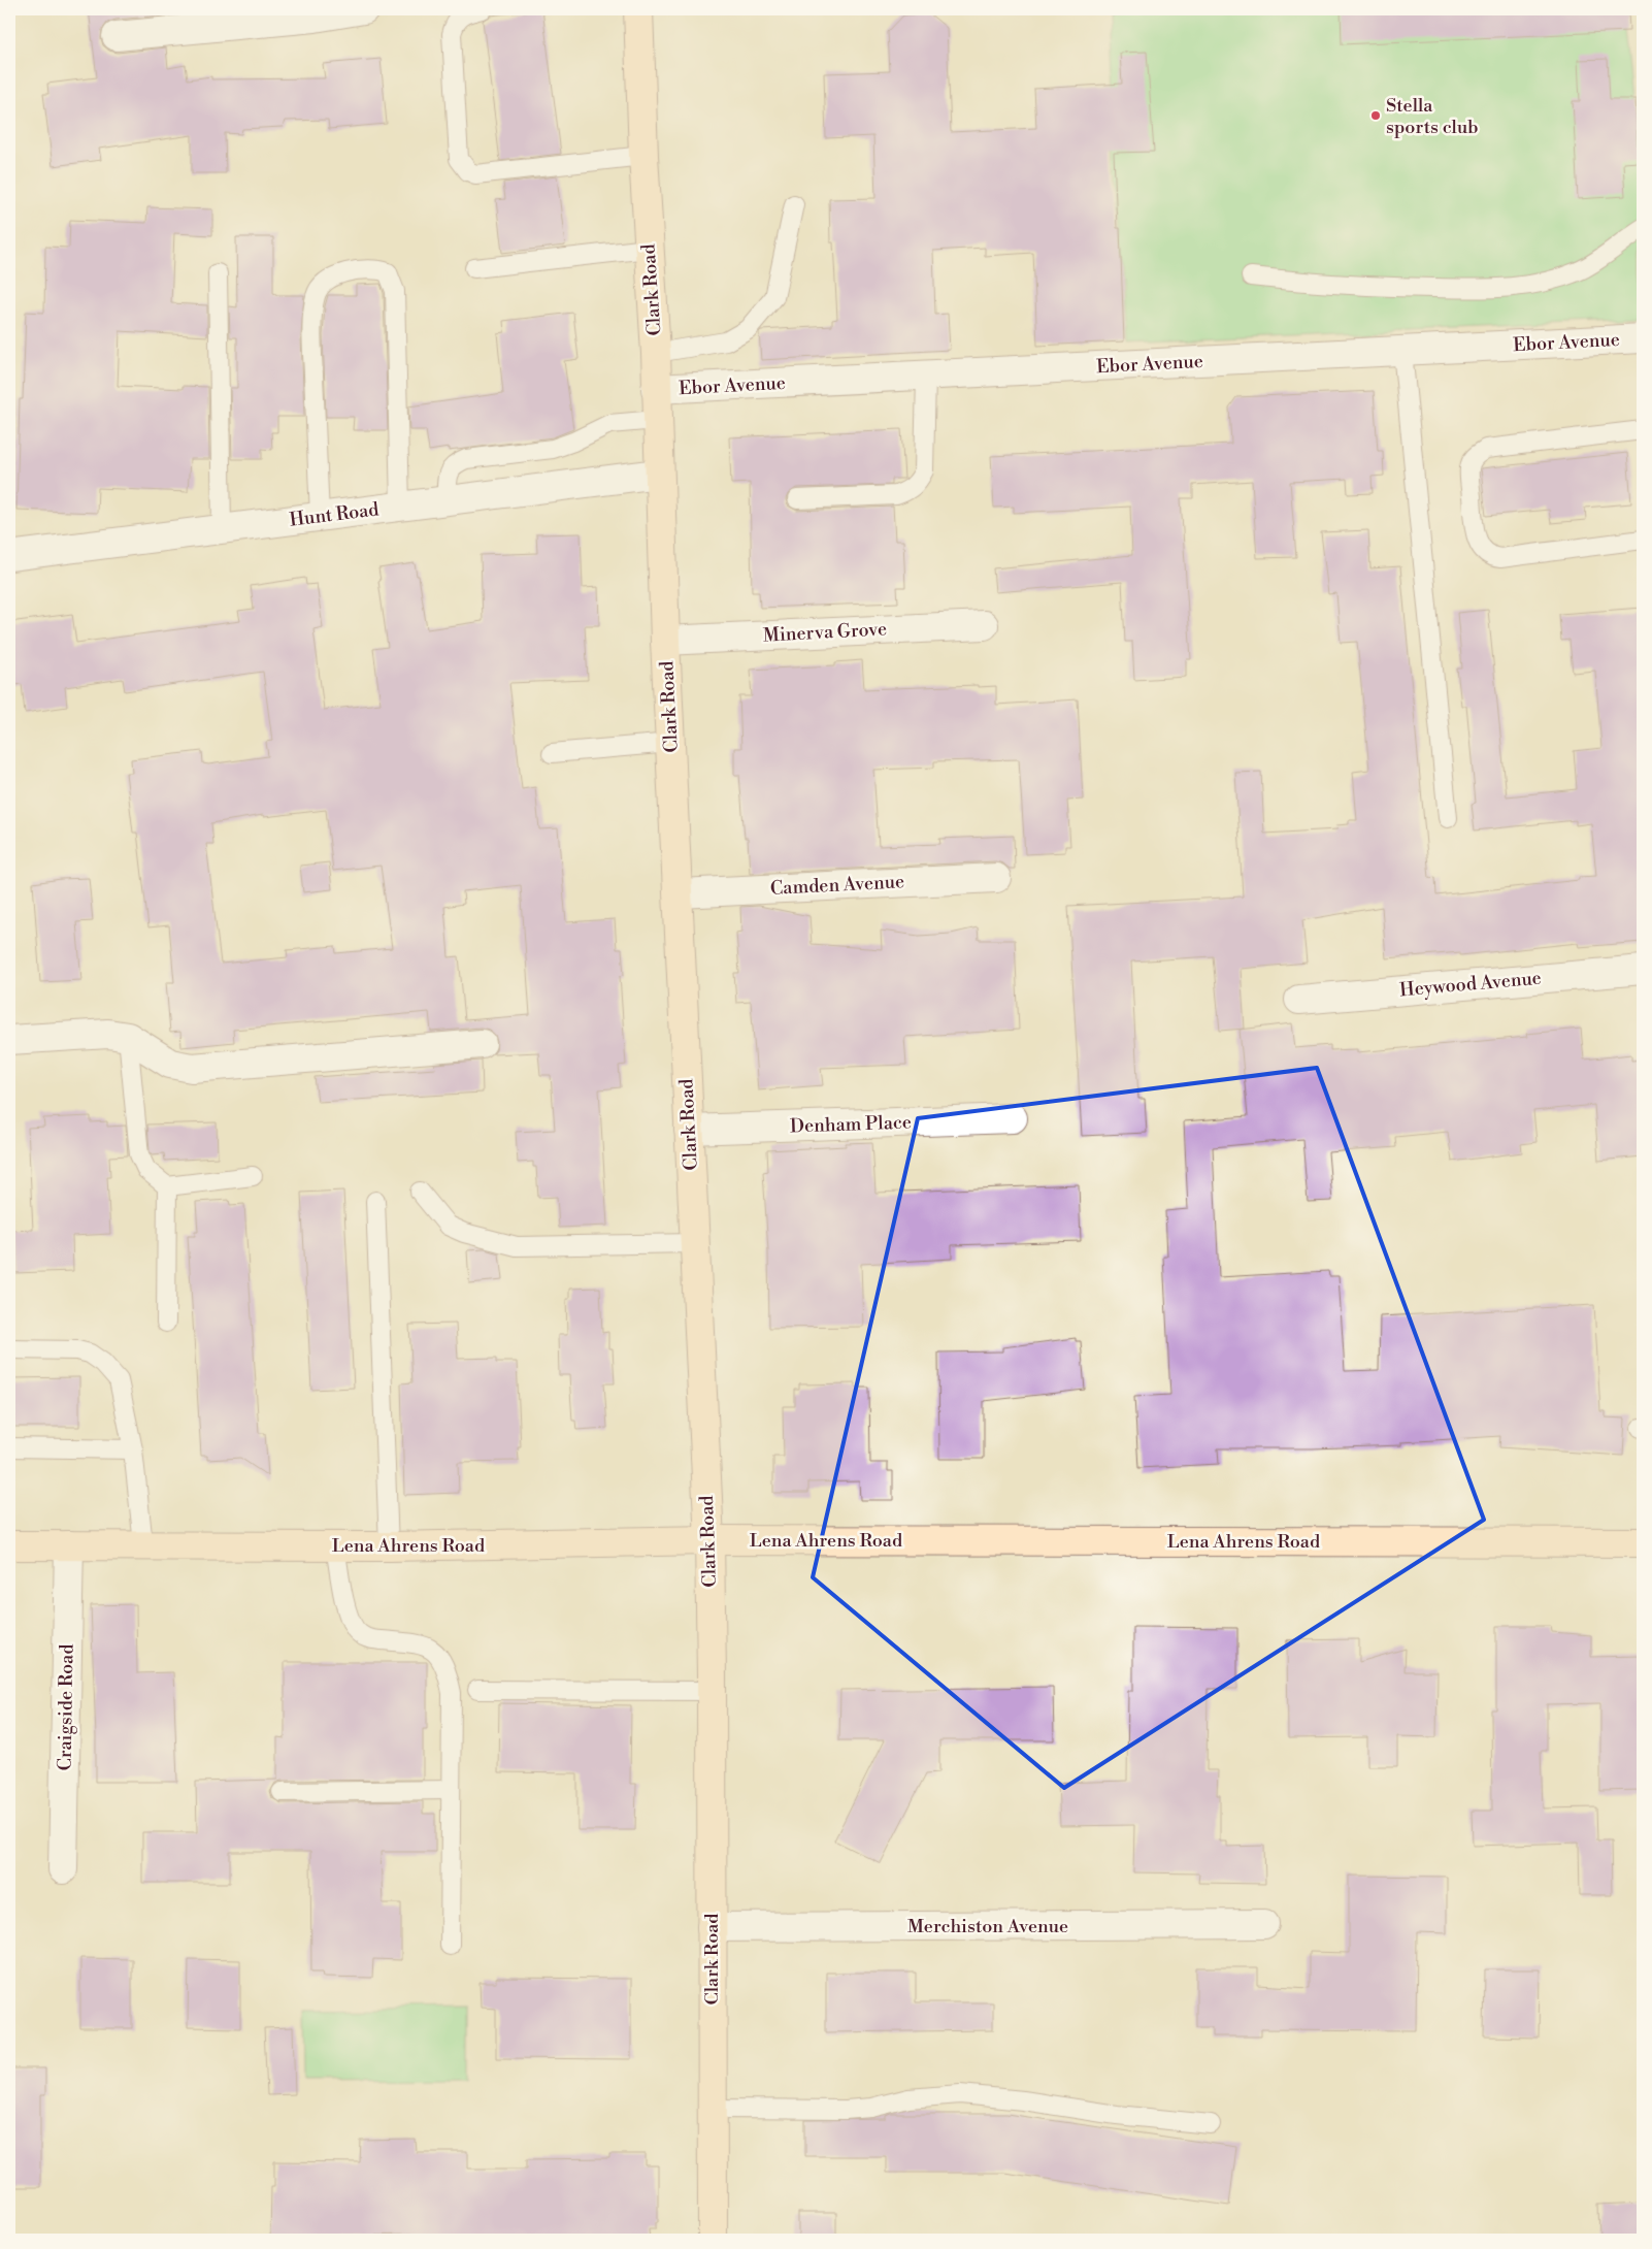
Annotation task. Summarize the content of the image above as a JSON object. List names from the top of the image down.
{
  "streets": {
    "street": [
      "Clark Road",
      "Ebor Avenue",
      "Hunt Road",
      "Minerva Grove",
      "Camden Avenue",
      "Heywood Avenue",
      "Denham Place",
      "Lena Ahrens Road",
      "Craigside Road",
      "Merchiston Avenue"
    ]
  },
  "crossings": [
    ["Clark Road", "Ebor Avenue"],
    ["Clark Road", "Hunt Road"],
    ["Clark Road", "Minerva Grove"],
    ["Clark Road", "Camden Avenue"],
    ["Clark Road", "Denham Place"],
    ["Clark Road", "Lena Ahrens Road"],
    ["Clark Road", "Merchiston Avenue"],
    ["Lena Ahrens Road", "Craigside Road"]
  ],
  "places": ["Stella sports club"]
}
